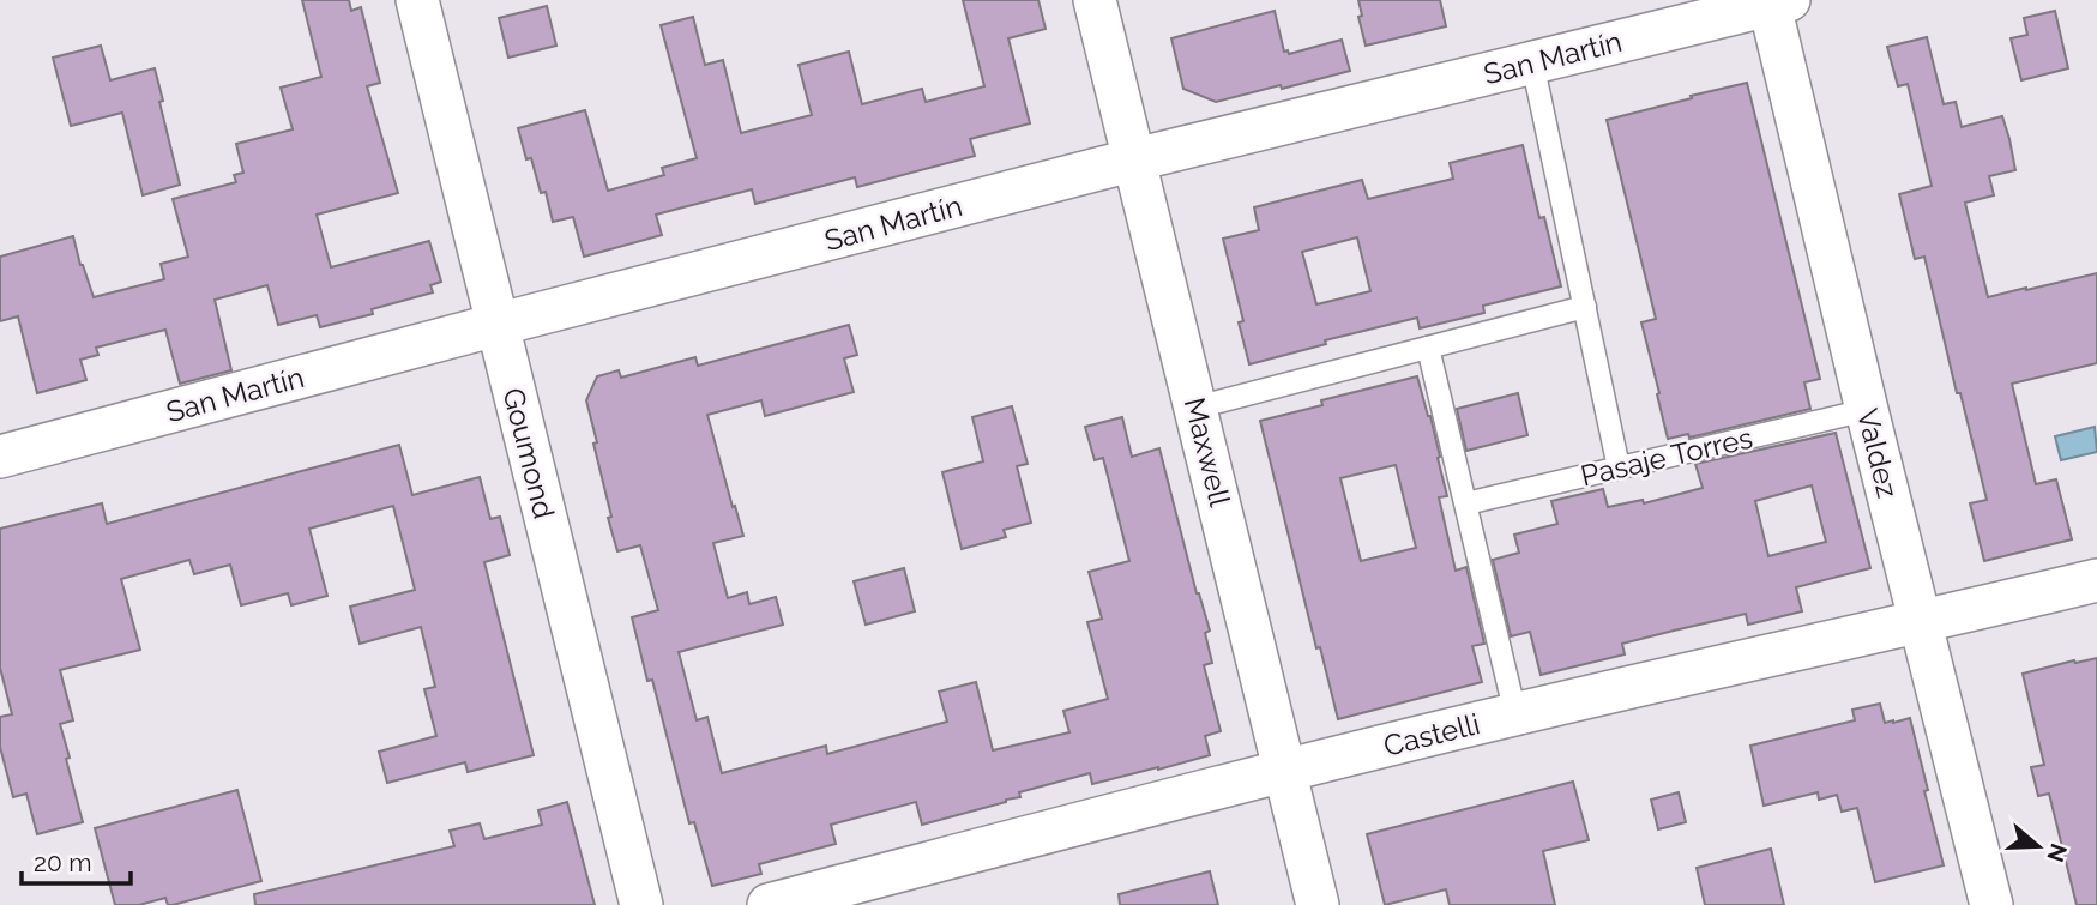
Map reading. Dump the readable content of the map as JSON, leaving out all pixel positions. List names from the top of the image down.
{
  "streets": {
    "street": [
      "San Martín",
      "Maxwell",
      "Goumond",
      "Valdez",
      "Castelli"
    ],
    "lane": ["Pasaje Torres"]
  },
  "crossings": [
    ["San Martín", "Maxwell"],
    ["San Martín", "Goumond"],
    ["San Martín", "Valdez"],
    ["Maxwell", "Castelli"],
    ["Valdez", "Pasaje Torres"],
    ["Valdez", "Castelli"]
  ],
  "scale_bar": "20 m",
  "north": "right"
}
